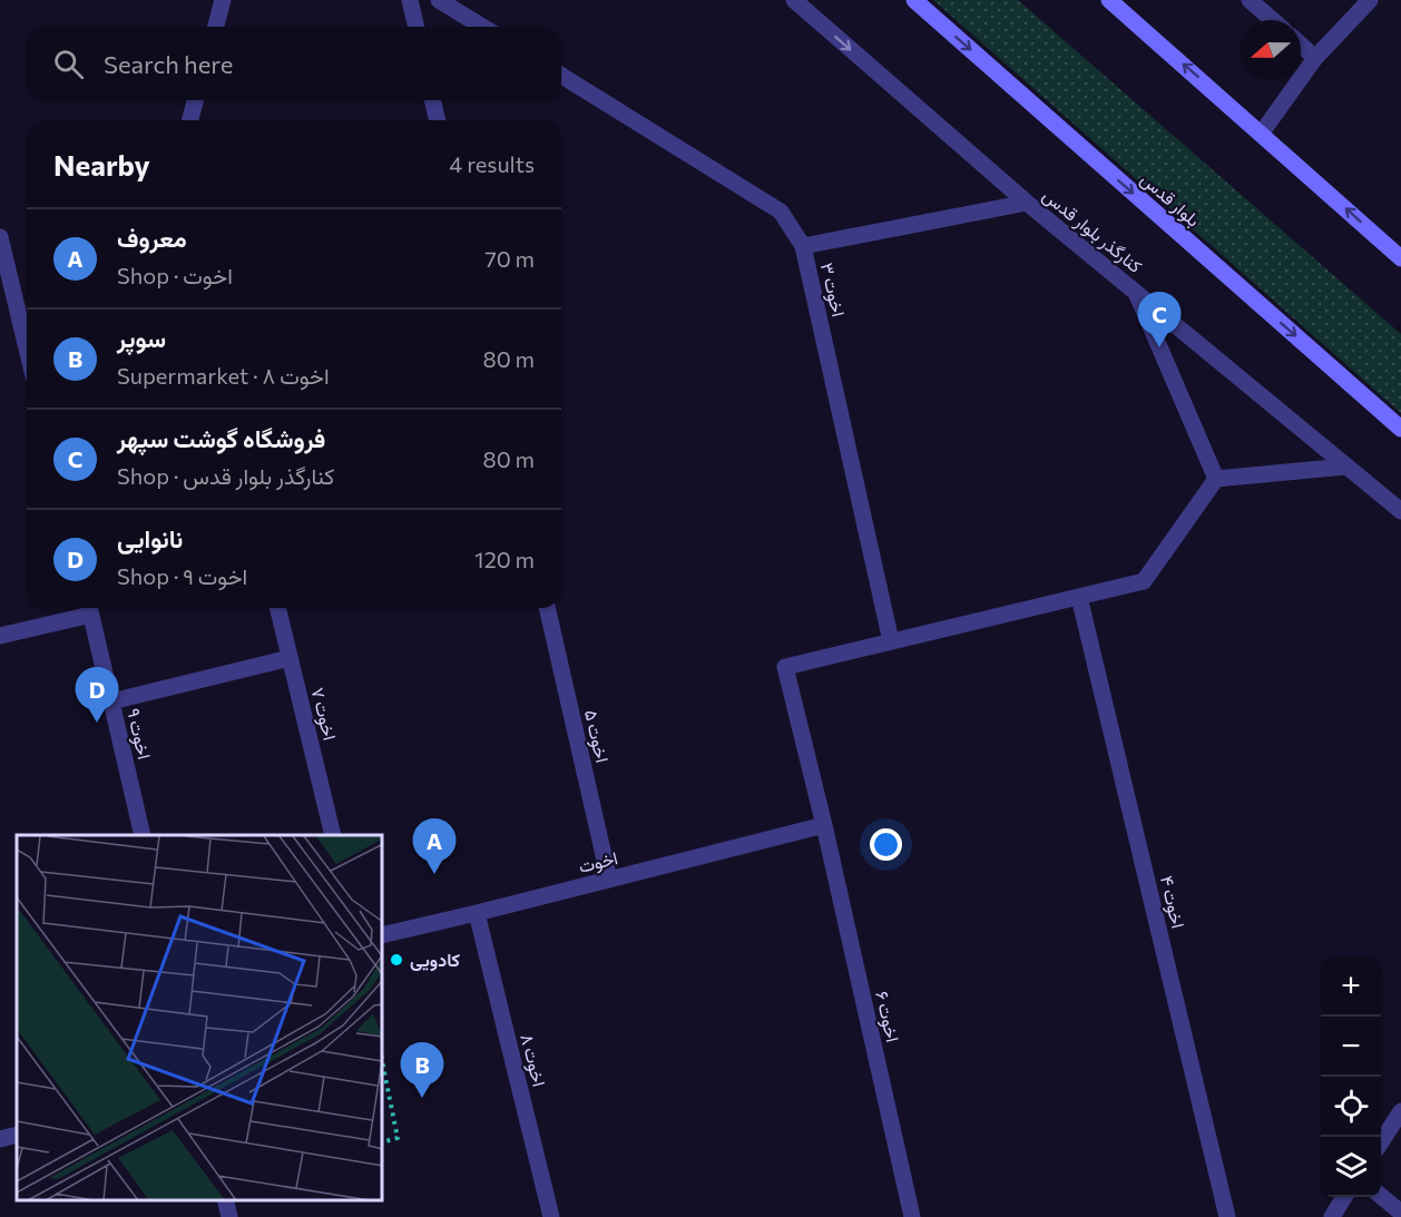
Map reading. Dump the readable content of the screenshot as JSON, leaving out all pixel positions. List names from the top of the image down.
{
  "streets": {
    "main road": ["بلوار قدس"],
    "street": [
      "کنارگذر بلوار قدس",
      "اخوت ۳",
      "اخوت ۷",
      "اخوت ۹",
      "اخوت ۵",
      "اخوت",
      "اخوت ۴",
      "اخوت ۶",
      "اخوت ۸"
    ]
  },
  "crossings": [
    ["اخوت ۳", "اخوت ۶"],
    ["اخوت ۵", "اخوت"],
    ["اخوت", "اخوت ۶"],
    ["اخوت", "اخوت ۸"]
  ],
  "one_way": ["کنارگذر بلوار قدس"],
  "places": ["کادویی"],
  "north": "left",
  "page": {
    "search": "Search here",
    "heading": ["Nearby", "4 results"],
    "list": [
      {
        "mark": "A",
        "name": "معروف",
        "note": "Shop · اخوت",
        "value": "70 m"
      },
      {
        "mark": "B",
        "name": "سوپر",
        "note": "Supermarket · اخوت ۸",
        "value": "80 m"
      },
      {
        "mark": "C",
        "name": "فروشگاه گوشت سپهر",
        "note": "Shop · کنارگذر بلوار قدس",
        "value": "80 m"
      },
      {
        "mark": "D",
        "name": "نانوایی",
        "note": "Shop · اخوت ۹",
        "value": "120 m"
      }
    ],
    "pins": [
      "C",
      "D",
      "A",
      "B"
    ],
    "map_buttons": ["+", "−"]
  }
}
